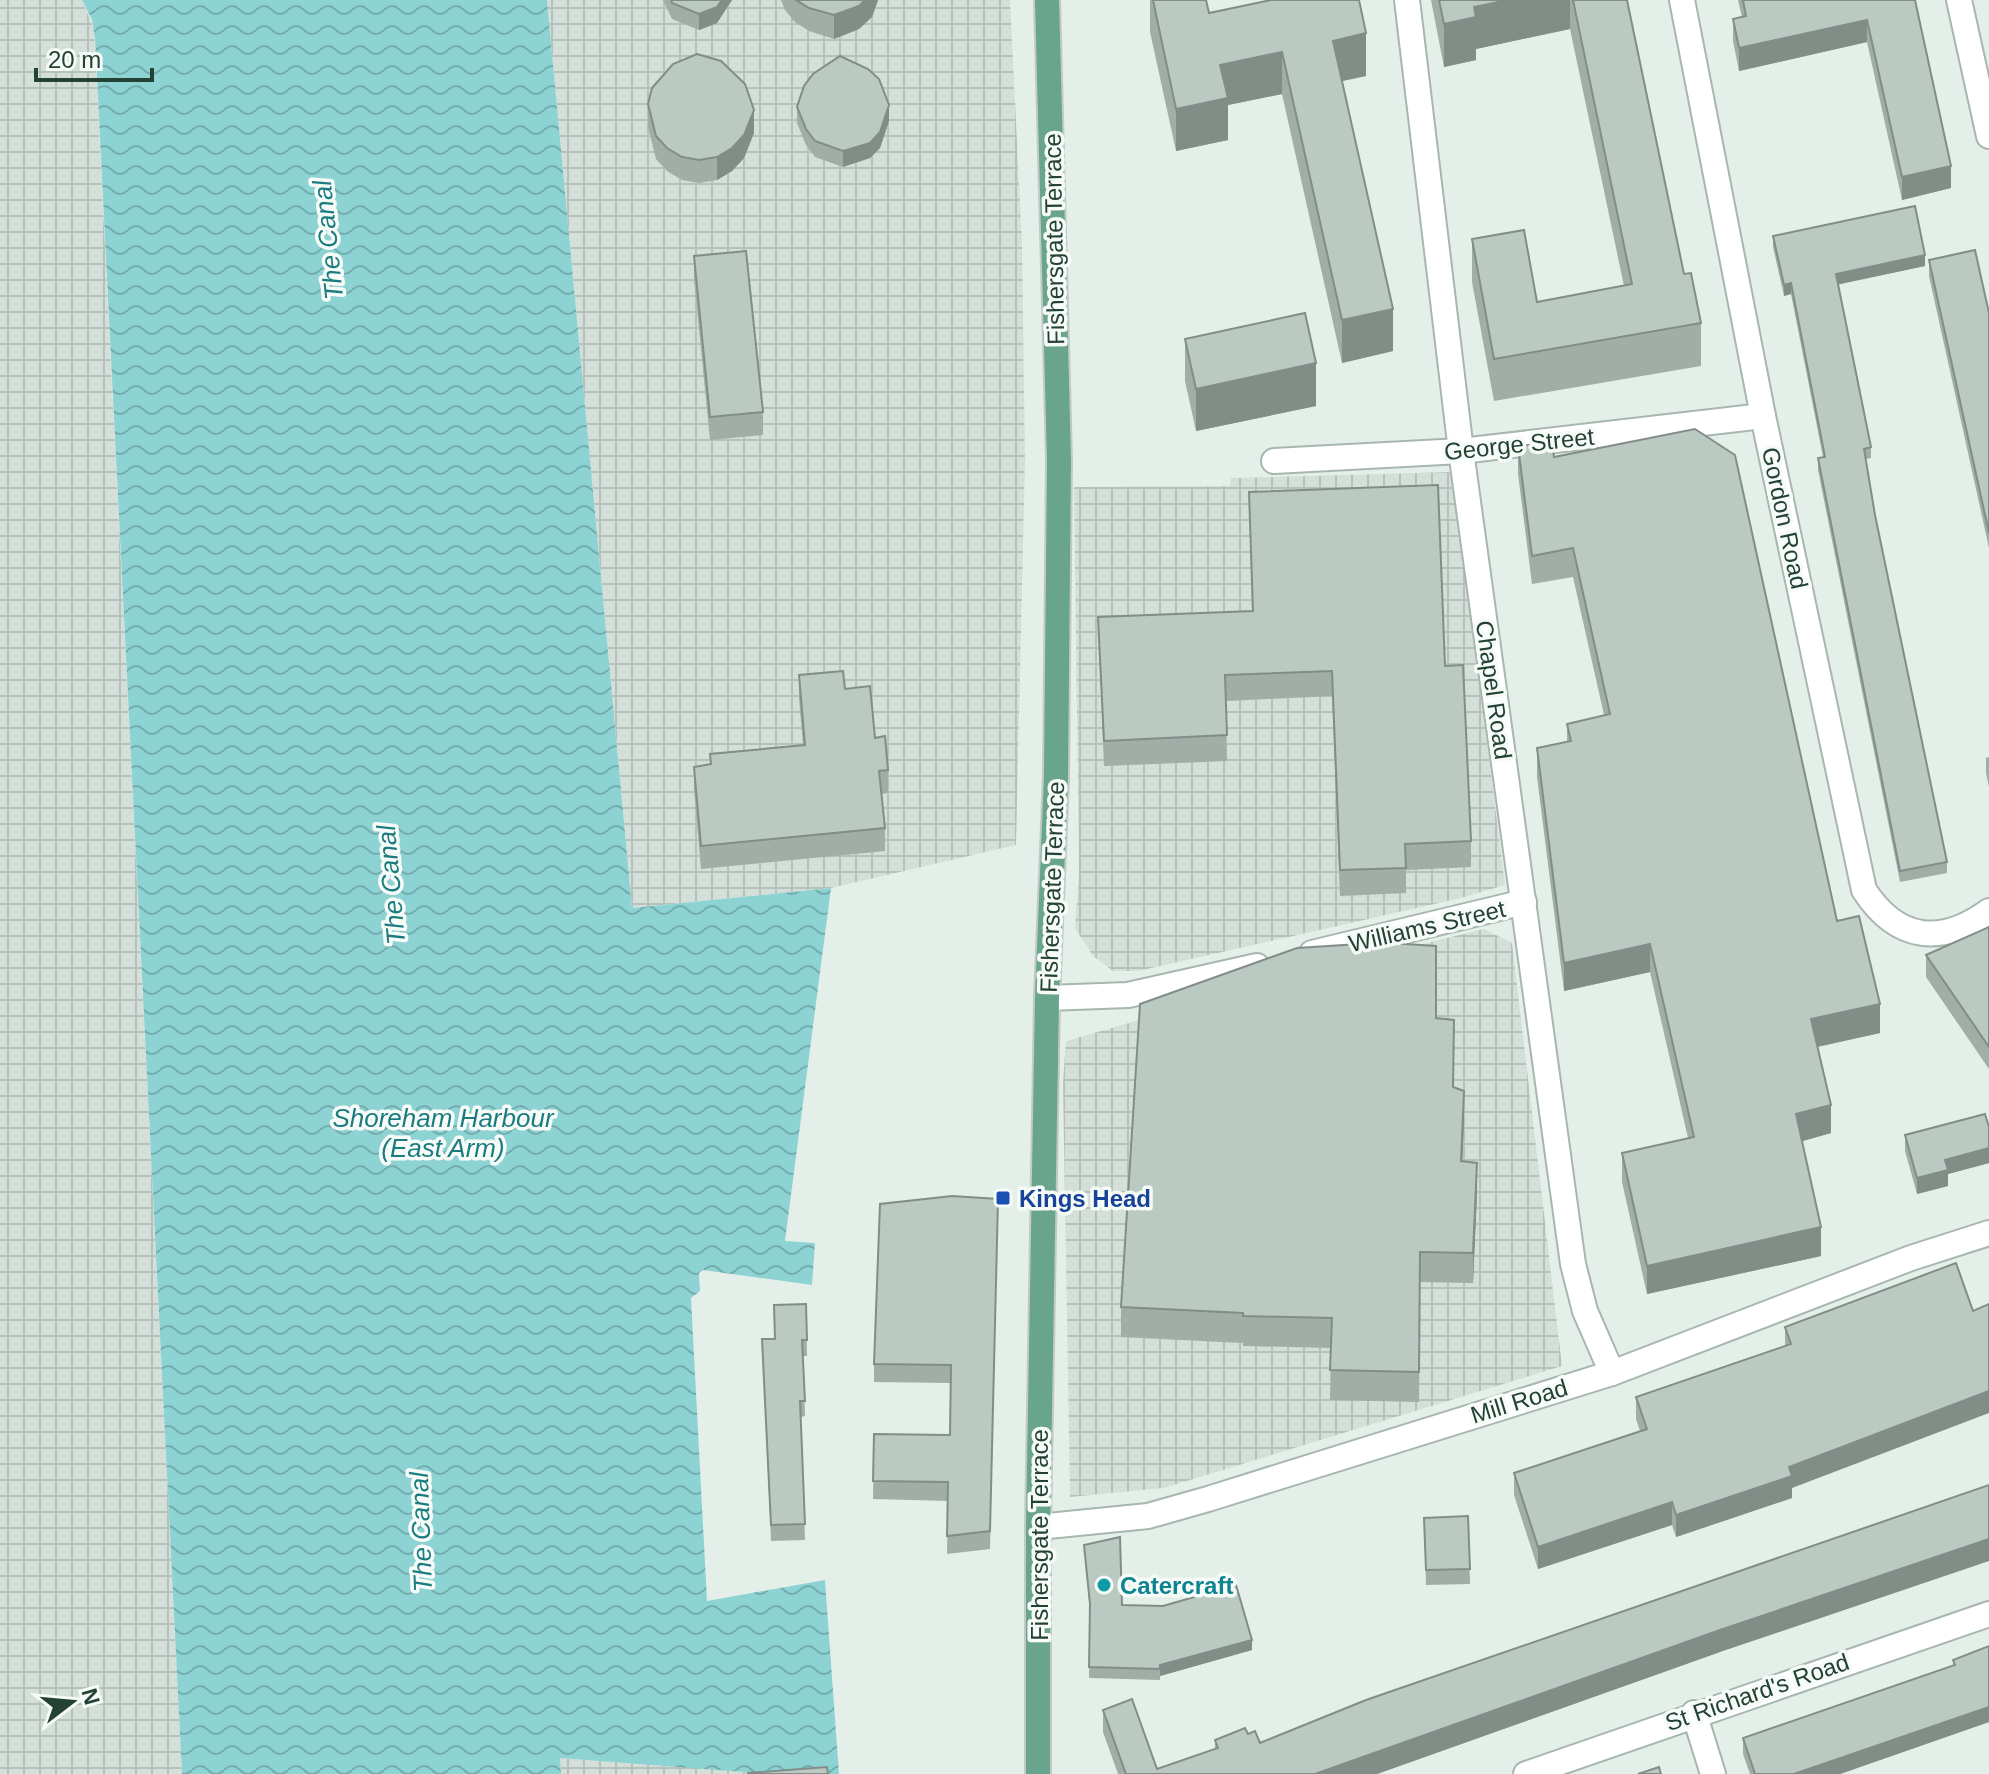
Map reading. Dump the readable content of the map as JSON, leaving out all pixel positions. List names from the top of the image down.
{
  "streets": {
    "main road": ["Fishersgate Terrace"],
    "street": [
      "George Street",
      "Gordon Road",
      "Chapel Road",
      "Williams Street",
      "Mill Road",
      "St Richard's Road"
    ]
  },
  "crossings": [
    ["Fishersgate Terrace", "Williams Street"],
    ["Fishersgate Terrace", "Mill Road"],
    ["George Street", "Gordon Road"],
    ["George Street", "Chapel Road"],
    ["Chapel Road", "Williams Street"],
    ["Chapel Road", "Mill Road"]
  ],
  "water": ["The Canal", "Shoreham Harbour (East Arm)"],
  "places": {
    "transit": ["Kings Head"],
    "other": ["Catercraft"]
  },
  "scale_bar": "20 m",
  "north": "right"
}
